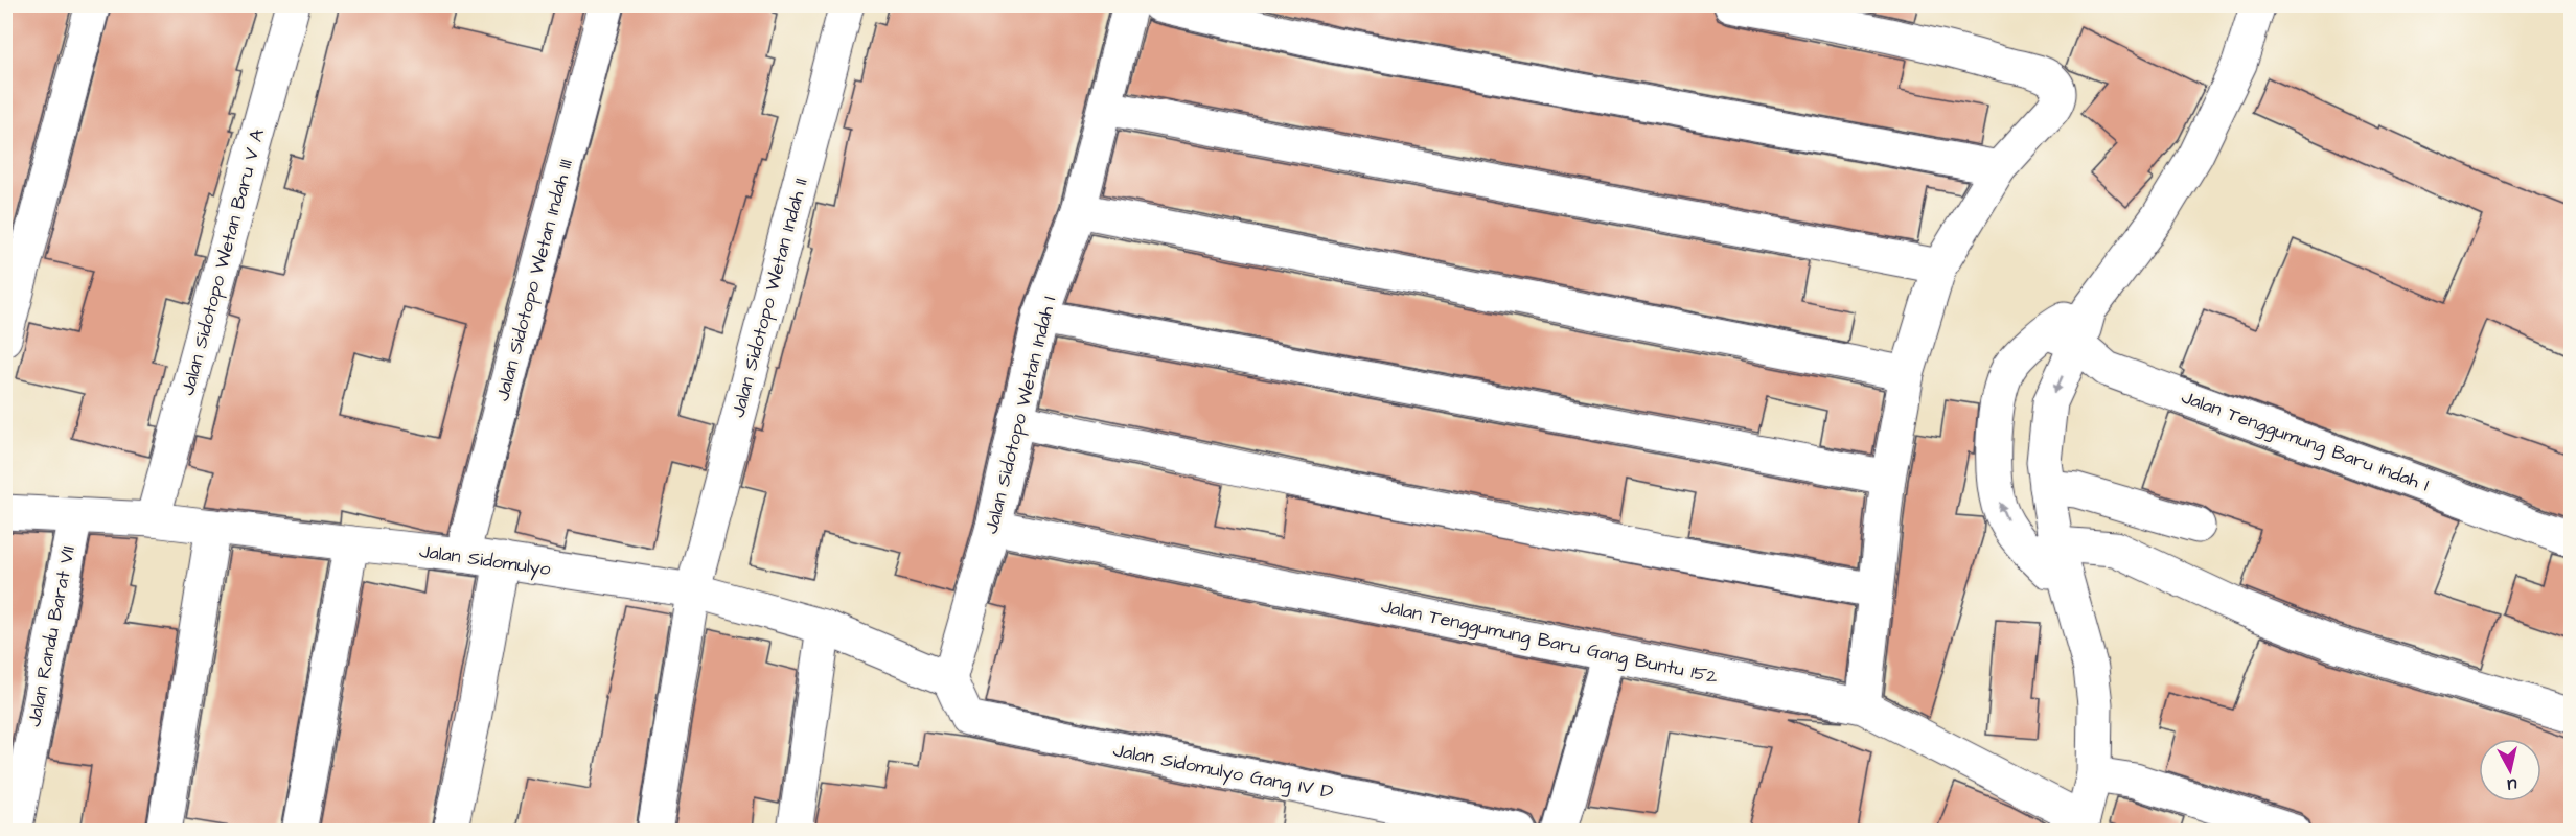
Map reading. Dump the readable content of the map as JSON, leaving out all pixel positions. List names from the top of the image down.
{
  "streets": {
    "street": [
      "Jalan Sidotopo Wetan Baru V A",
      "Jalan Sidotopo Wetan Indah III",
      "Jalan Sidotopo Wetan Indah II",
      "Jalan Sidotopo Wetan Indah I",
      "Jalan Tenggumung Baru Indah I",
      "Jalan Sidomulyo",
      "Jalan Randu Barat VII",
      "Jalan Tenggumung Baru Gang Buntu 152",
      "Jalan Sidomulyo Gang IV D"
    ]
  },
  "crossings": [
    ["Jalan Sidotopo Wetan Baru V A", "Jalan Sidomulyo"],
    ["Jalan Sidotopo Wetan Indah III", "Jalan Sidomulyo"],
    ["Jalan Sidotopo Wetan Indah II", "Jalan Sidomulyo"],
    ["Jalan Sidotopo Wetan Indah I", "Jalan Sidomulyo"],
    ["Jalan Sidotopo Wetan Indah I", "Jalan Tenggumung Baru Gang Buntu 152"],
    ["Jalan Sidotopo Wetan Indah I", "Jalan Sidomulyo Gang IV D"],
    ["Jalan Sidomulyo", "Jalan Randu Barat VII"],
    ["Jalan Sidomulyo", "Jalan Sidomulyo Gang IV D"]
  ],
  "north": "bottom"
}
